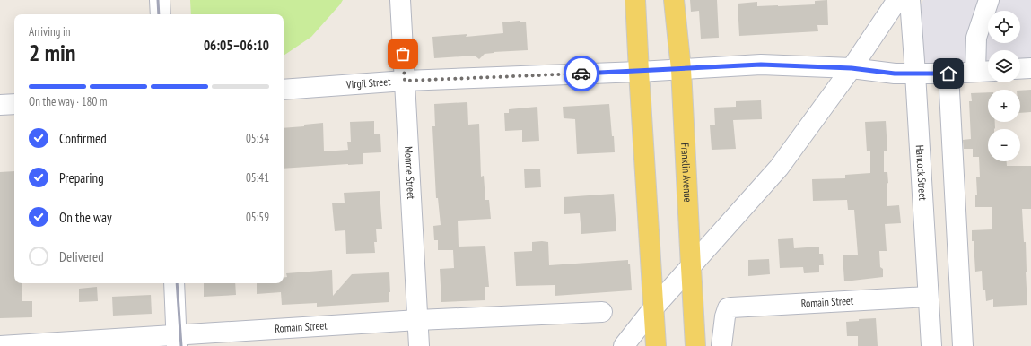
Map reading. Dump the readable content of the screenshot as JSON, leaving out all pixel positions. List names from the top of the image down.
{
  "streets": {
    "main road": ["Franklin Avenue"],
    "street": [
      "Virgil Street",
      "Monroe Street",
      "Hancock Street",
      "Romain Street"
    ]
  },
  "crossings": [
    ["Virgil Street", "Monroe Street"],
    ["Virgil Street", "Franklin Avenue"],
    ["Virgil Street", "Hancock Street"],
    ["Monroe Street", "Romain Street"],
    ["Hancock Street", "Romain Street"]
  ],
  "page": {
    "map_buttons": ["+", "−"],
    "heading": ["2 min", "Arriving in", "06:05–06:10"],
    "bar": "On the way · 180 m",
    "list": [
      ["Confirmed", "05:34"],
      ["Preparing", "05:41"],
      ["On the way", "05:59"],
      "Delivered"
    ]
  }
}
